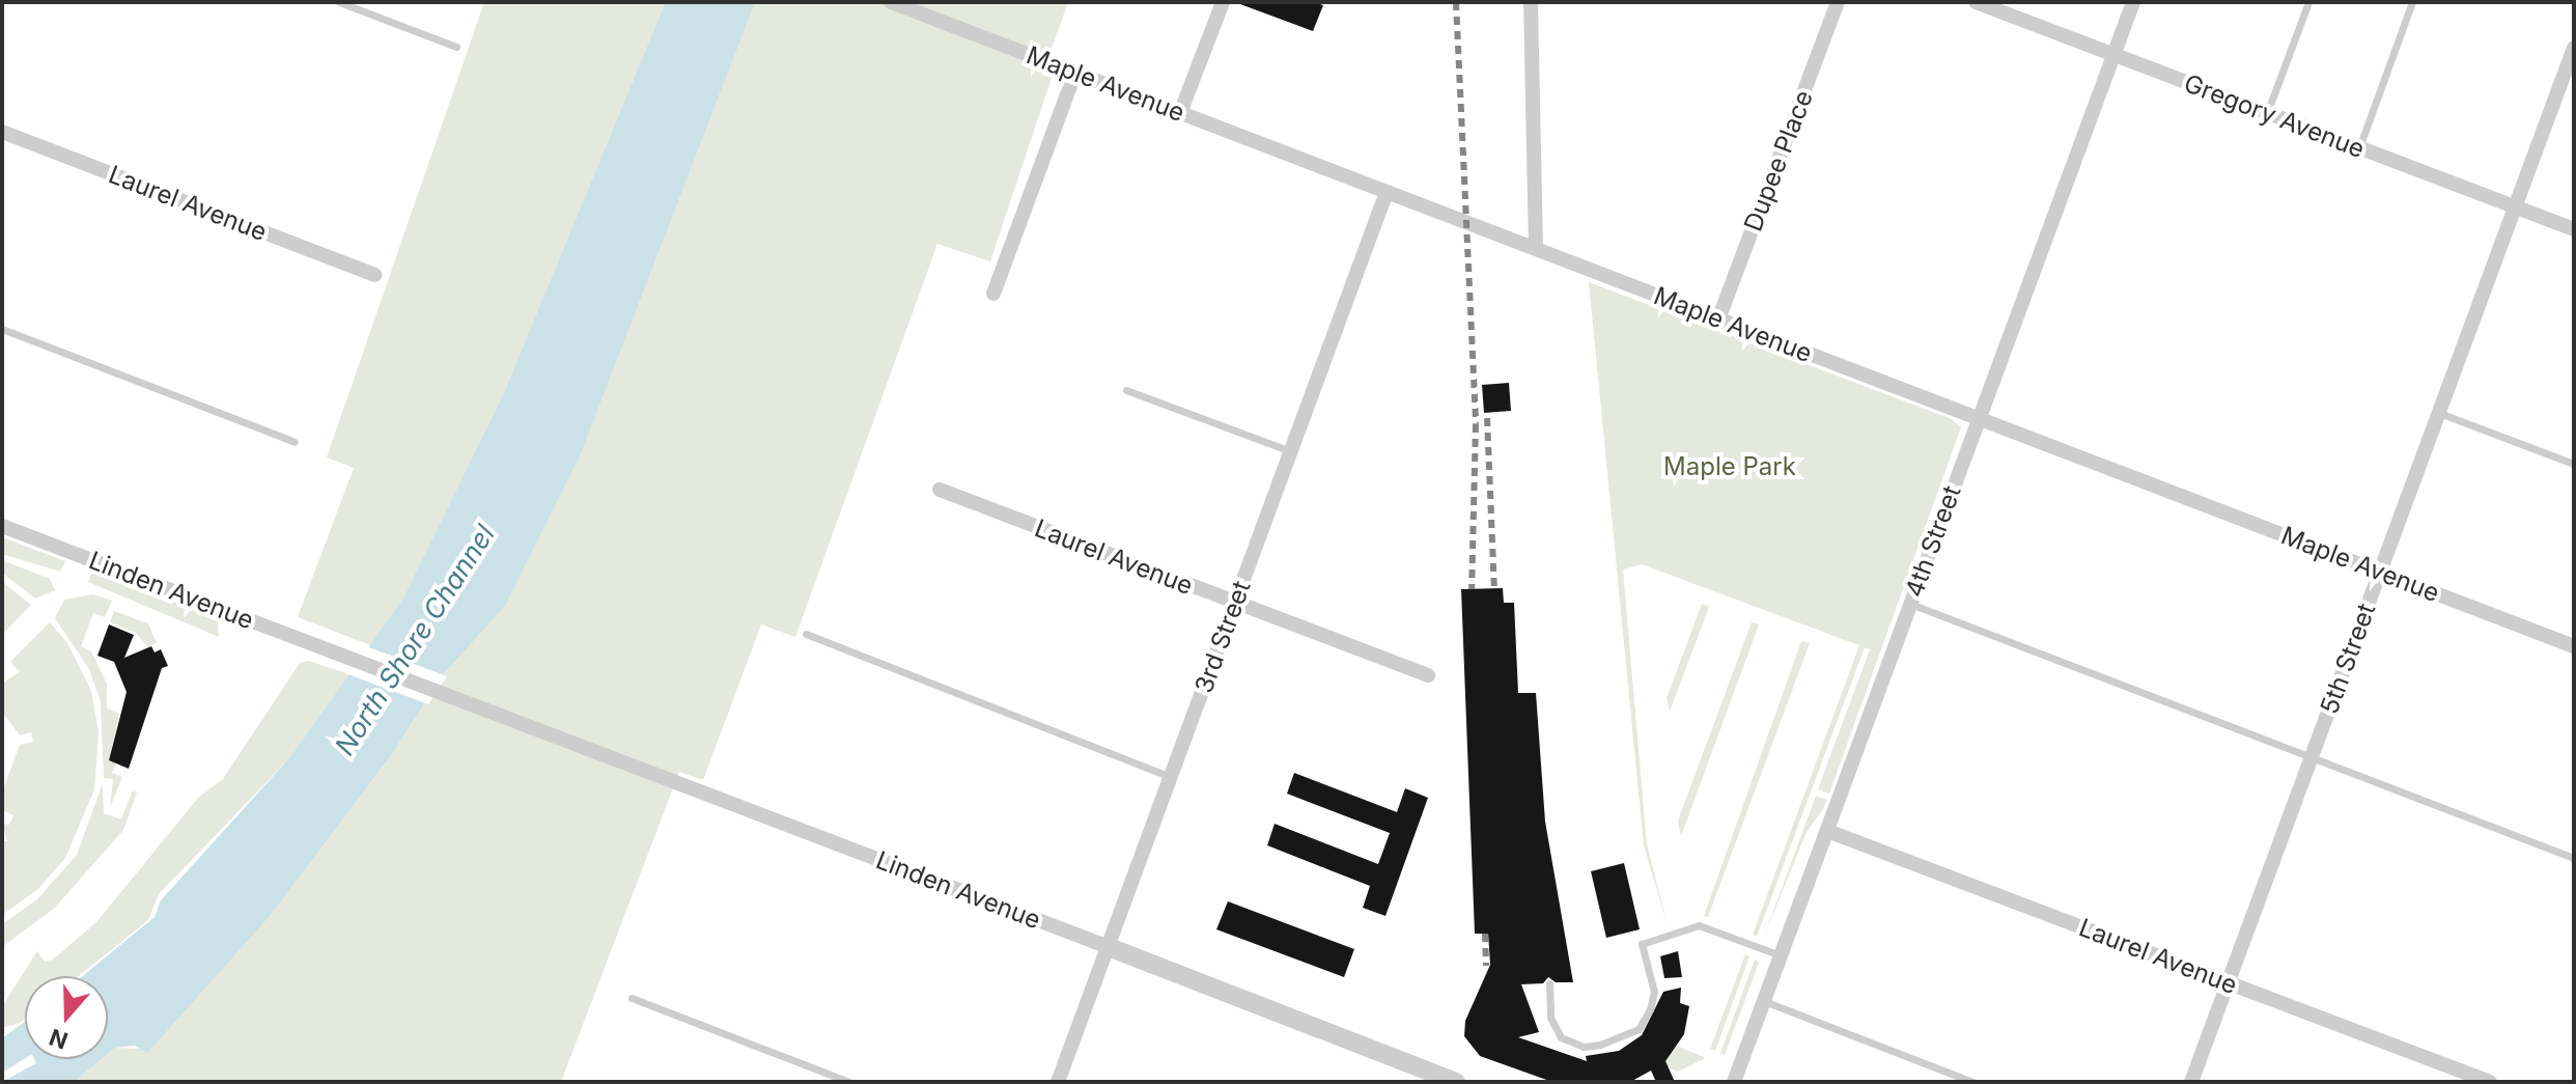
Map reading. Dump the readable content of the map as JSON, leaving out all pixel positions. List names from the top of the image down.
{
  "streets": {
    "street": [
      "Maple Avenue",
      "Gregory Avenue",
      "Dupee Place",
      "Laurel Avenue",
      "4th Street",
      "Linden Avenue",
      "3rd Street",
      "5th Street"
    ]
  },
  "crossings": [
    ["Maple Avenue", "Dupee Place"],
    ["Maple Avenue", "4th Street"],
    ["Maple Avenue", "3rd Street"],
    ["Maple Avenue", "5th Street"],
    ["Gregory Avenue", "4th Street"],
    ["Gregory Avenue", "5th Street"],
    ["Laurel Avenue", "4th Street"],
    ["Laurel Avenue", "3rd Street"],
    ["Laurel Avenue", "5th Street"],
    ["Linden Avenue", "3rd Street"]
  ],
  "water": ["North Shore Channel"],
  "parks": ["Maple Park"],
  "north": "bottom"
}
